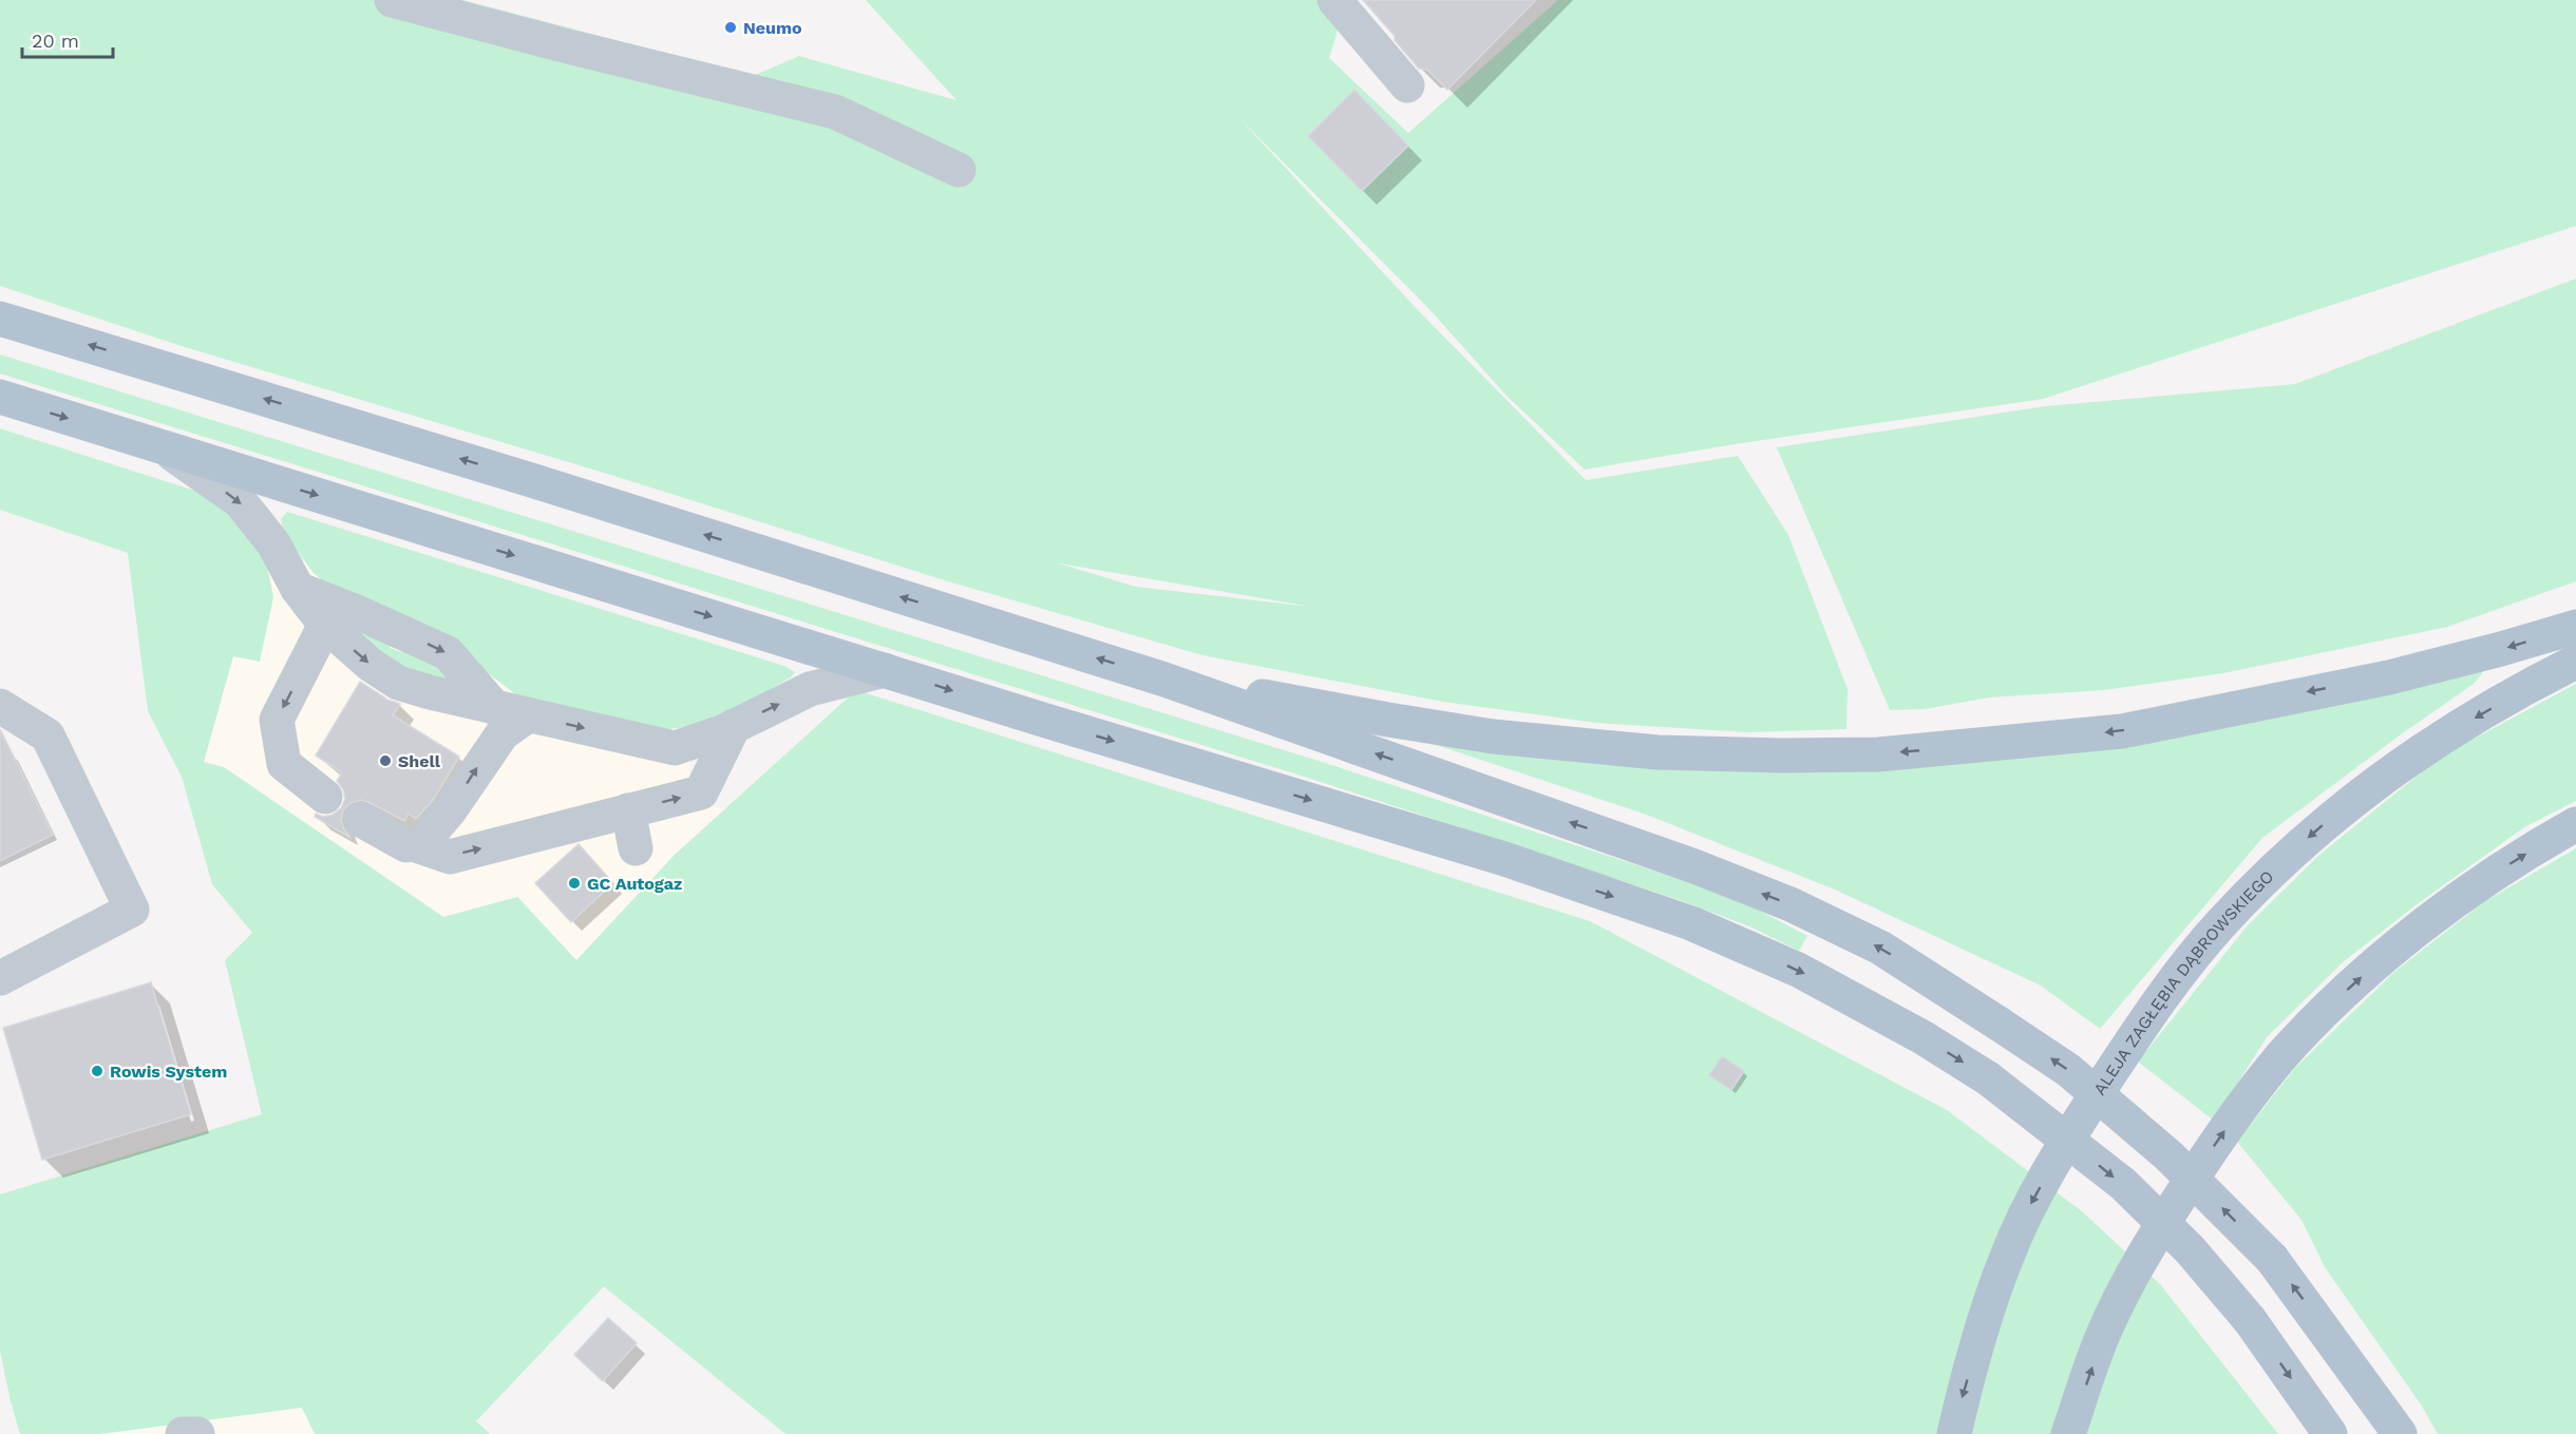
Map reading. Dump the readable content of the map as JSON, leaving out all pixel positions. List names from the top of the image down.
{
  "streets": {
    "main road": ["ALEJA ZAGŁĘBIA DĄBROWSKIEGO"]
  },
  "places": [
    "Neumo",
    "Shell",
    "GC Autogaz",
    "Rowis System"
  ],
  "scale_bar": "20 m"
}
